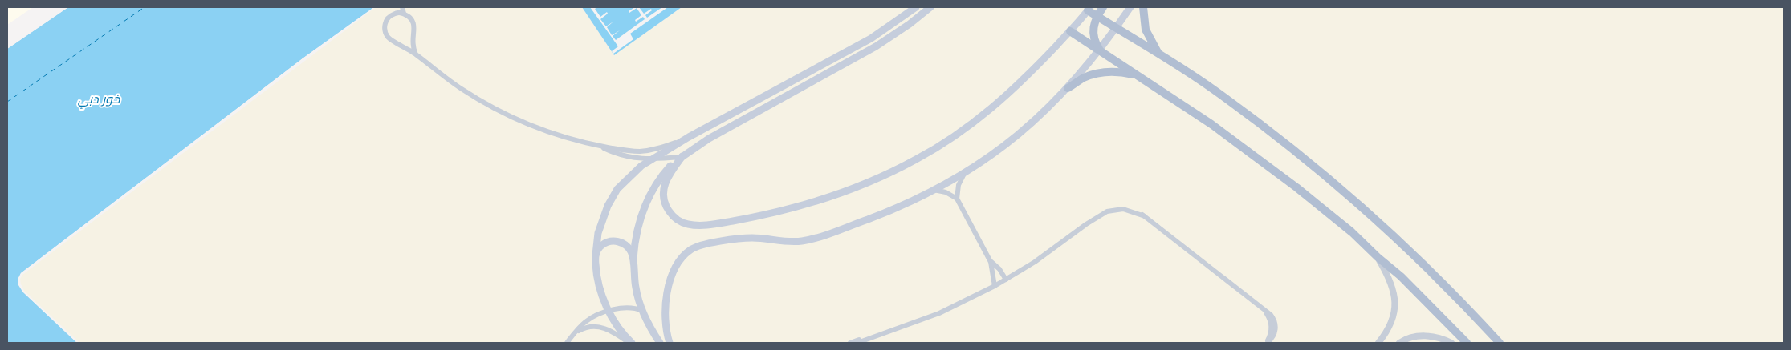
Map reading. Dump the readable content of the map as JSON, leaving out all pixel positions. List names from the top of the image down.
{
  "water": ["خور دبي"]
}
